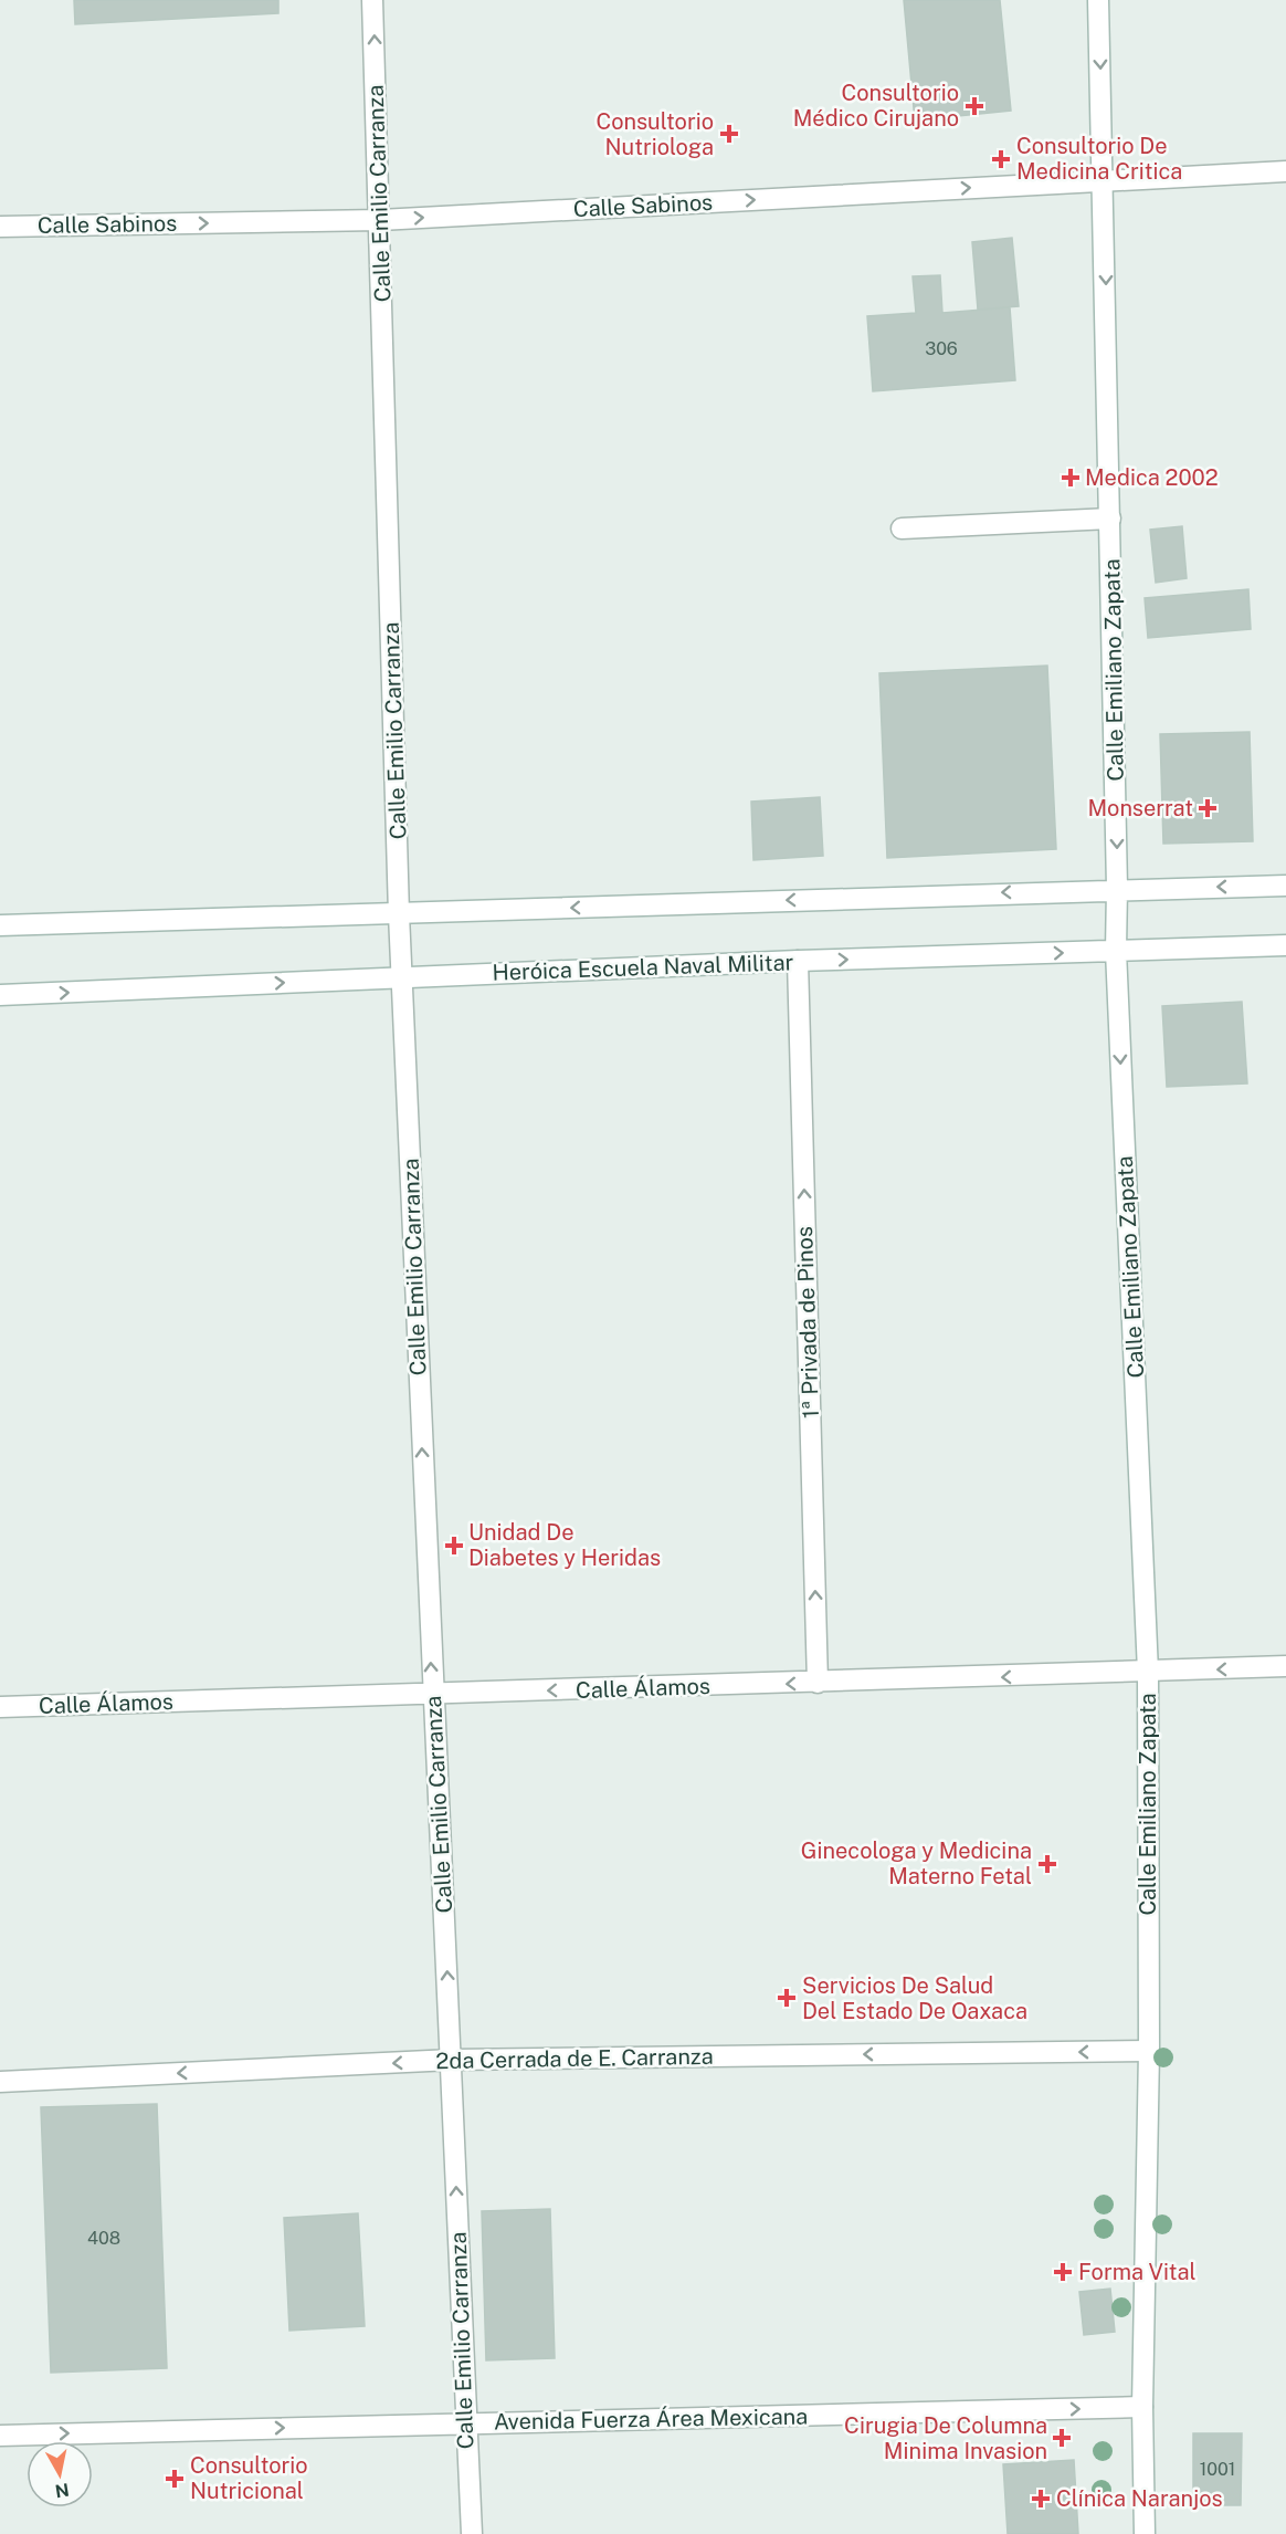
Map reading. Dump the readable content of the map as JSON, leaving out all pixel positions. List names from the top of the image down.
{
  "streets": {
    "street": [
      "Calle Emilio Carranza",
      "Calle Sabinos",
      "Calle Emiliano Zapata",
      "Heróica Escuela Naval Militar",
      "1ª Privada de Pinos",
      "Calle Álamos",
      "2da Cerrada de E. Carranza",
      "Avenida Fuerza Área Mexicana"
    ]
  },
  "crossings": [
    ["Calle Emilio Carranza", "Calle Sabinos"],
    ["Calle Emilio Carranza", "Heróica Escuela Naval Militar"],
    ["Calle Emilio Carranza", "Calle Álamos"],
    ["Calle Emilio Carranza", "2da Cerrada de E. Carranza"],
    ["Calle Emilio Carranza", "Avenida Fuerza Área Mexicana"],
    ["Calle Sabinos", "Calle Emiliano Zapata"],
    ["Calle Emiliano Zapata", "Heróica Escuela Naval Militar"],
    ["Calle Emiliano Zapata", "Calle Álamos"],
    ["Calle Emiliano Zapata", "2da Cerrada de E. Carranza"],
    ["Calle Emiliano Zapata", "Avenida Fuerza Área Mexicana"],
    ["Heróica Escuela Naval Militar", "1ª Privada de Pinos"],
    ["1ª Privada de Pinos", "Calle Álamos"]
  ],
  "one_way": [
    "Calle Emilio Carranza",
    "Calle Sabinos",
    "Calle Emiliano Zapata",
    "1ª Privada de Pinos",
    "Calle Álamos",
    "2da Cerrada de E. Carranza",
    "Avenida Fuerza Área Mexicana"
  ],
  "places": {
    "health": [
      "Consultorio Médico Cirujano",
      "Consultorio Nutriologa",
      "Consultorio De Medicina Critica",
      "Medica 2002",
      "Monserrat",
      "Unidad De Diabetes y Heridas",
      "Ginecologa y Medicina Materno Fetal",
      "Servicios De Salud Del Estado De Oaxaca",
      "Forma Vital",
      "Cirugia De Columna Minima Invasion",
      "Consultorio Nutricional",
      "Clínica Naranjos"
    ]
  },
  "house_numbers": ["306", "408", "1001"],
  "north": "bottom"
}
